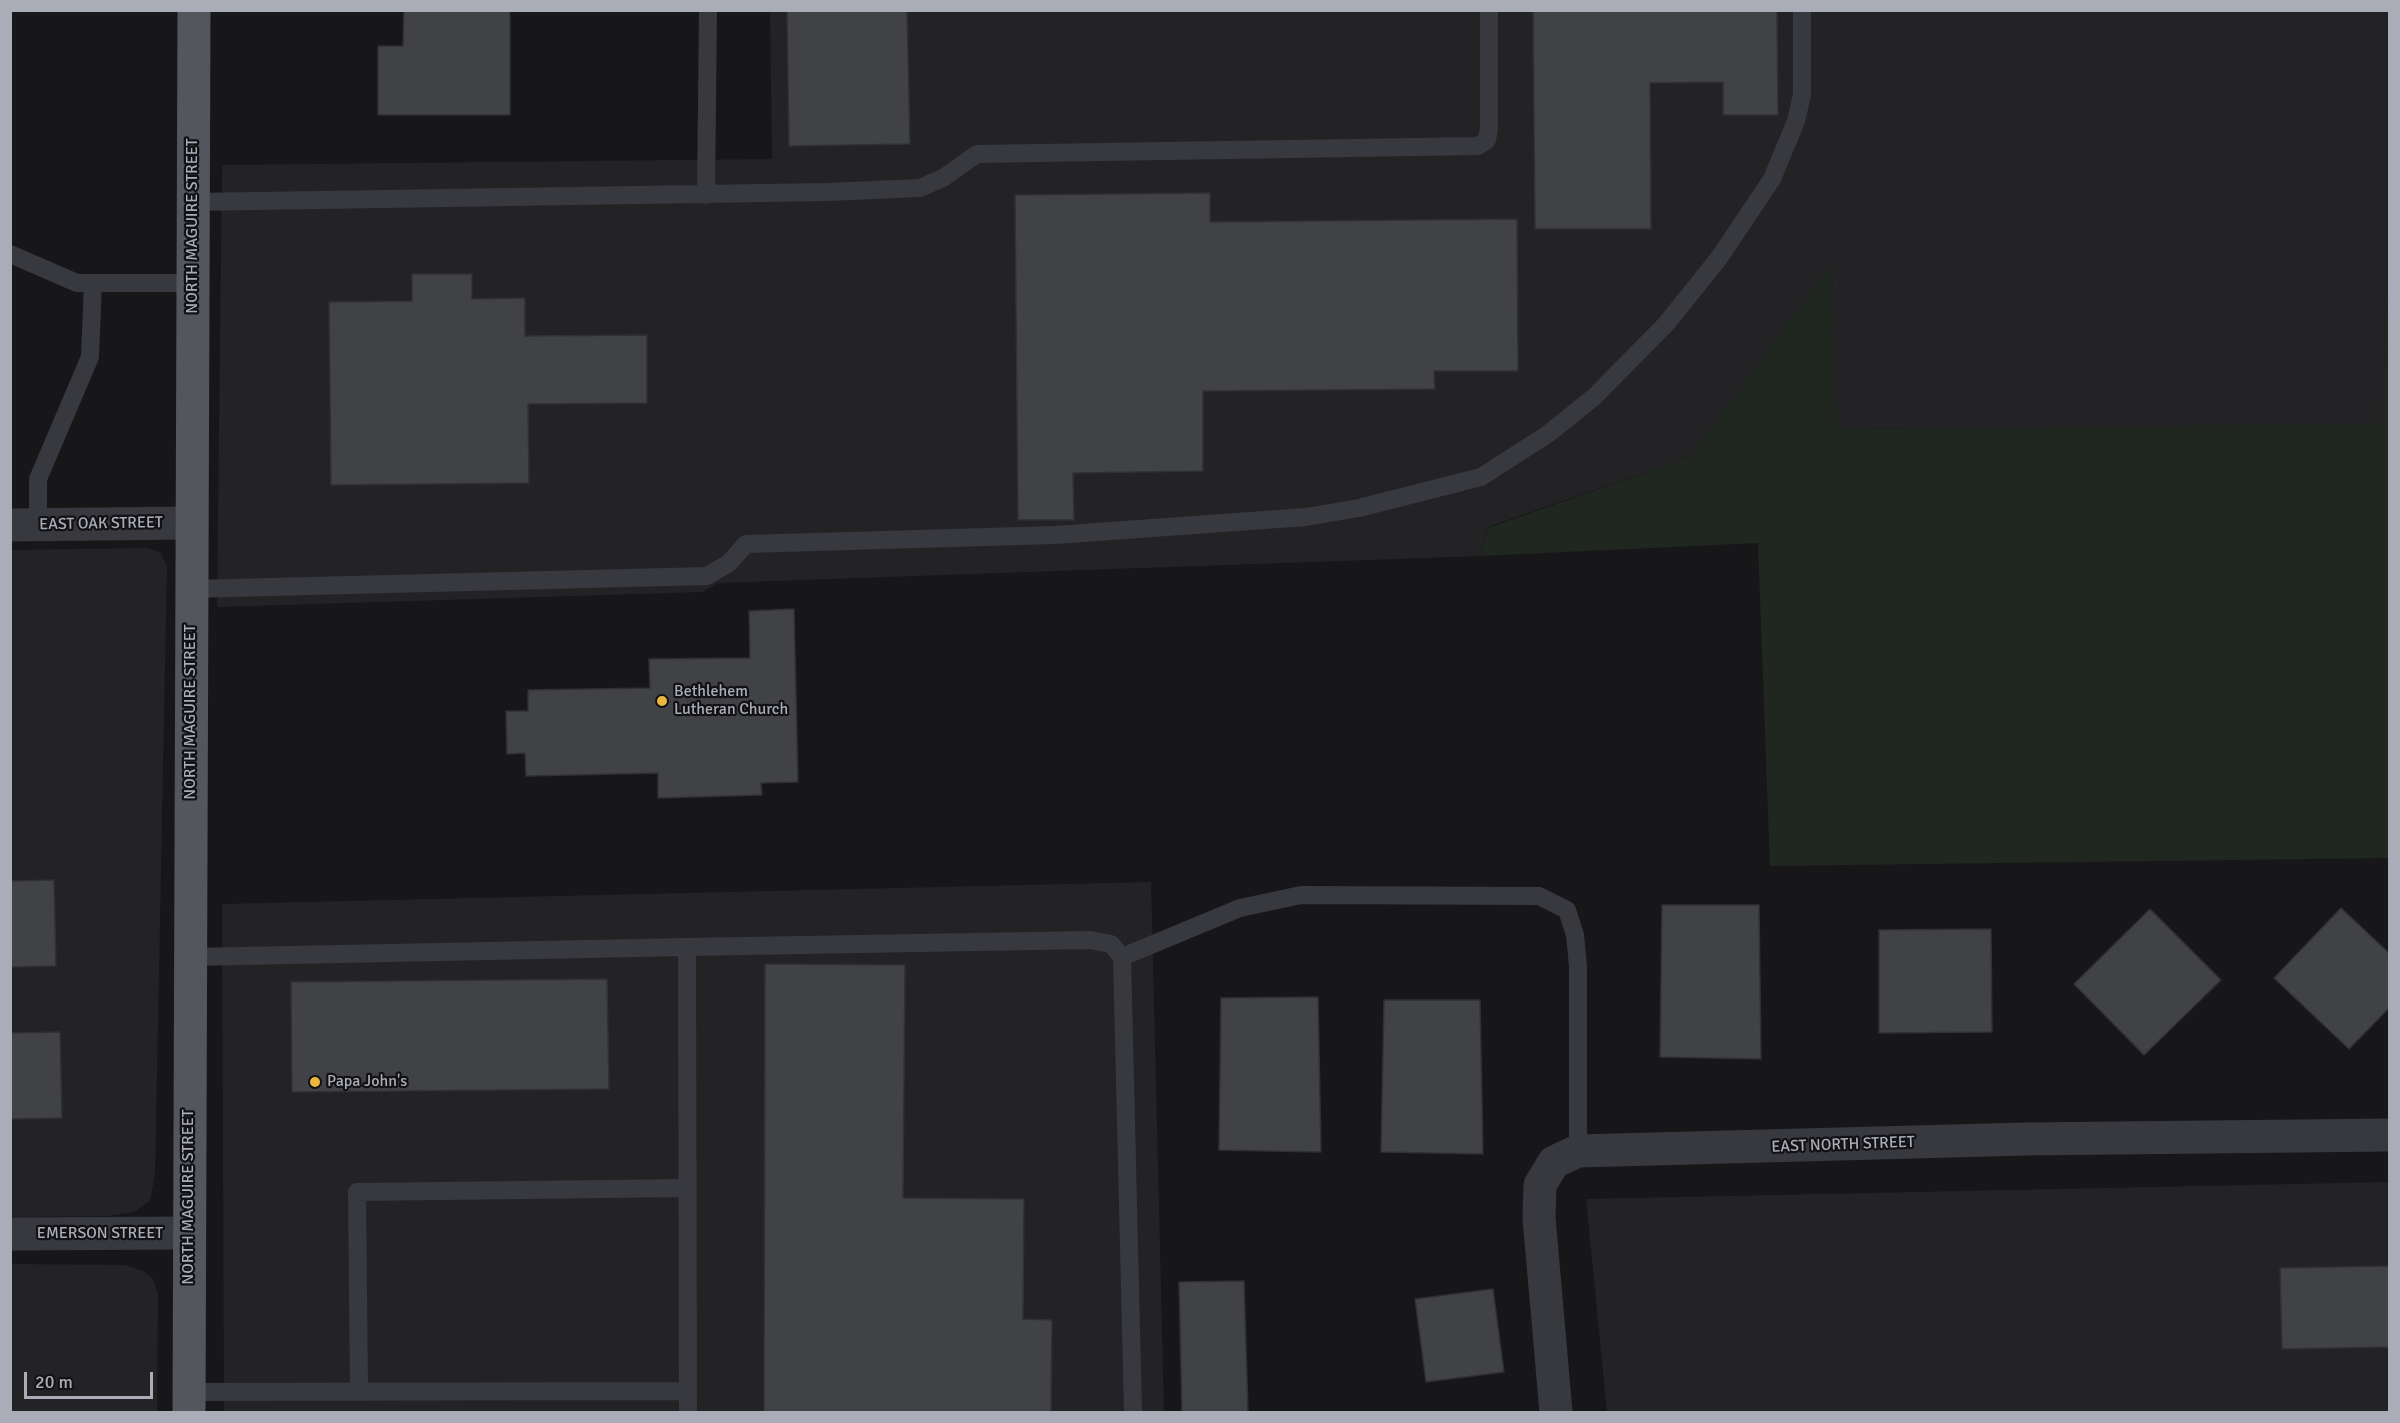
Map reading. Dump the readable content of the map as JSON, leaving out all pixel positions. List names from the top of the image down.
{
  "streets": {
    "main road": ["NORTH MAGUIRE STREET"],
    "street": ["EAST OAK STREET", "EAST NORTH STREET", "EMERSON STREET"]
  },
  "crossings": [
    ["NORTH MAGUIRE STREET", "EAST OAK STREET"],
    ["NORTH MAGUIRE STREET", "EMERSON STREET"]
  ],
  "places": ["Bethlehem Lutheran Church", "Papa John's"],
  "scale_bar": "20 m"
}
